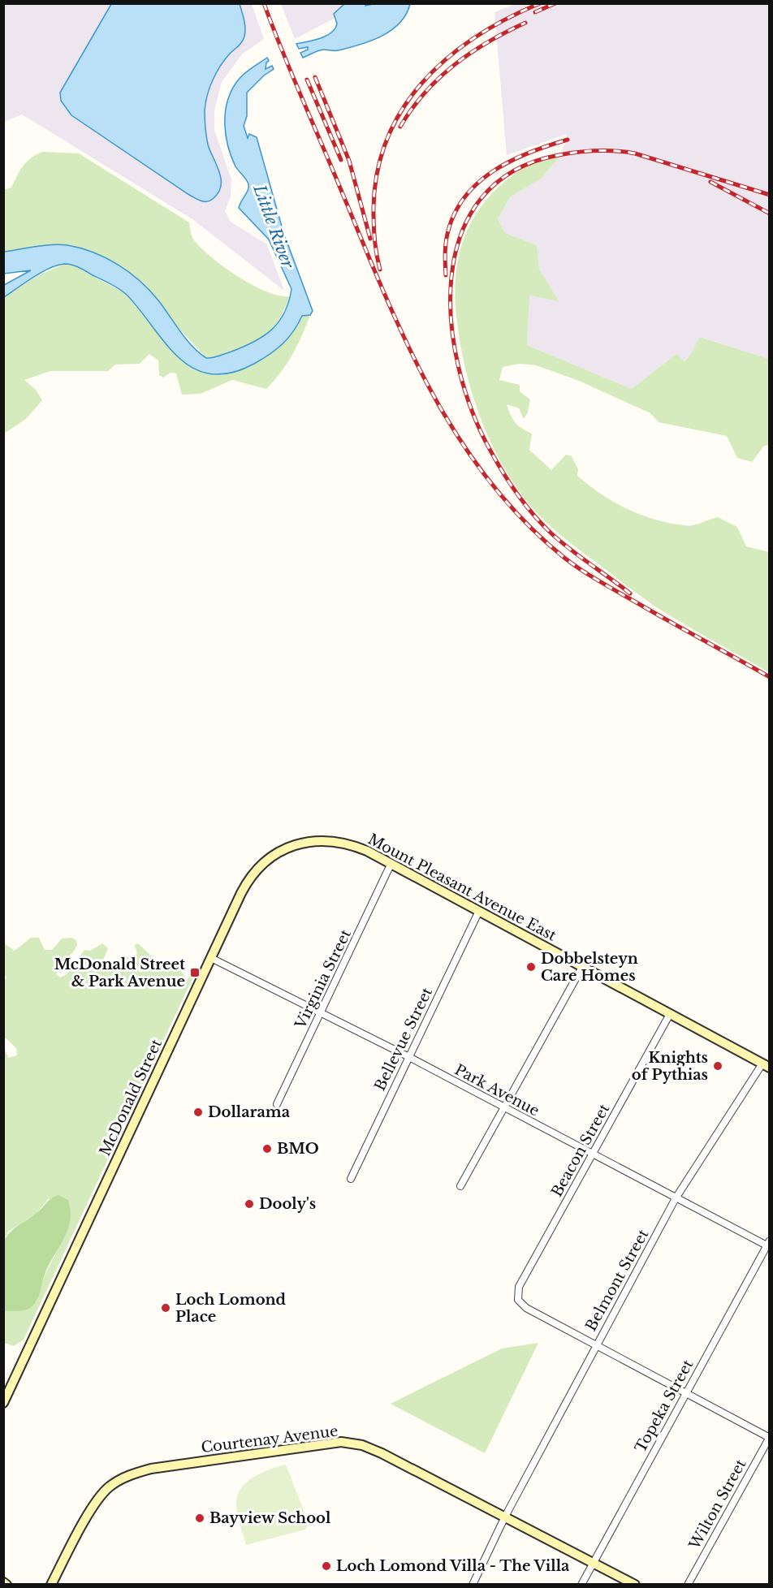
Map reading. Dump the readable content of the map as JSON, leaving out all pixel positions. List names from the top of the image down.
{
  "streets": {
    "street": [
      "Mount Pleasant Avenue East",
      "Virginia Street",
      "Bellevue Street",
      "Park Avenue",
      "McDonald Street",
      "Beacon Street",
      "Belmont Street",
      "Topeka Street",
      "Courtenay Avenue",
      "Wilton Street"
    ]
  },
  "crossings": [
    ["Mount Pleasant Avenue East", "Virginia Street"],
    ["Mount Pleasant Avenue East", "Bellevue Street"],
    ["Mount Pleasant Avenue East", "McDonald Street"],
    ["Mount Pleasant Avenue East", "Beacon Street"],
    ["Mount Pleasant Avenue East", "Belmont Street"],
    ["Virginia Street", "Park Avenue"],
    ["Bellevue Street", "Park Avenue"],
    ["Park Avenue", "McDonald Street"],
    ["Park Avenue", "Beacon Street"],
    ["Park Avenue", "Belmont Street"],
    ["Park Avenue", "Topeka Street"],
    ["Beacon Street", "Belmont Street"],
    ["Belmont Street", "Courtenay Avenue"],
    ["Topeka Street", "Courtenay Avenue"]
  ],
  "water": ["Little River"],
  "places": {
    "other": [
      "Dobbelsteyn Care Homes",
      "Knights of Pythias",
      "Dollarama",
      "BMO",
      "Dooly's",
      "Loch Lomond Place",
      "Bayview School",
      "Loch Lomond Villa - The Villa"
    ],
    "transit": ["McDonald Street & Park Avenue"]
  }
}
